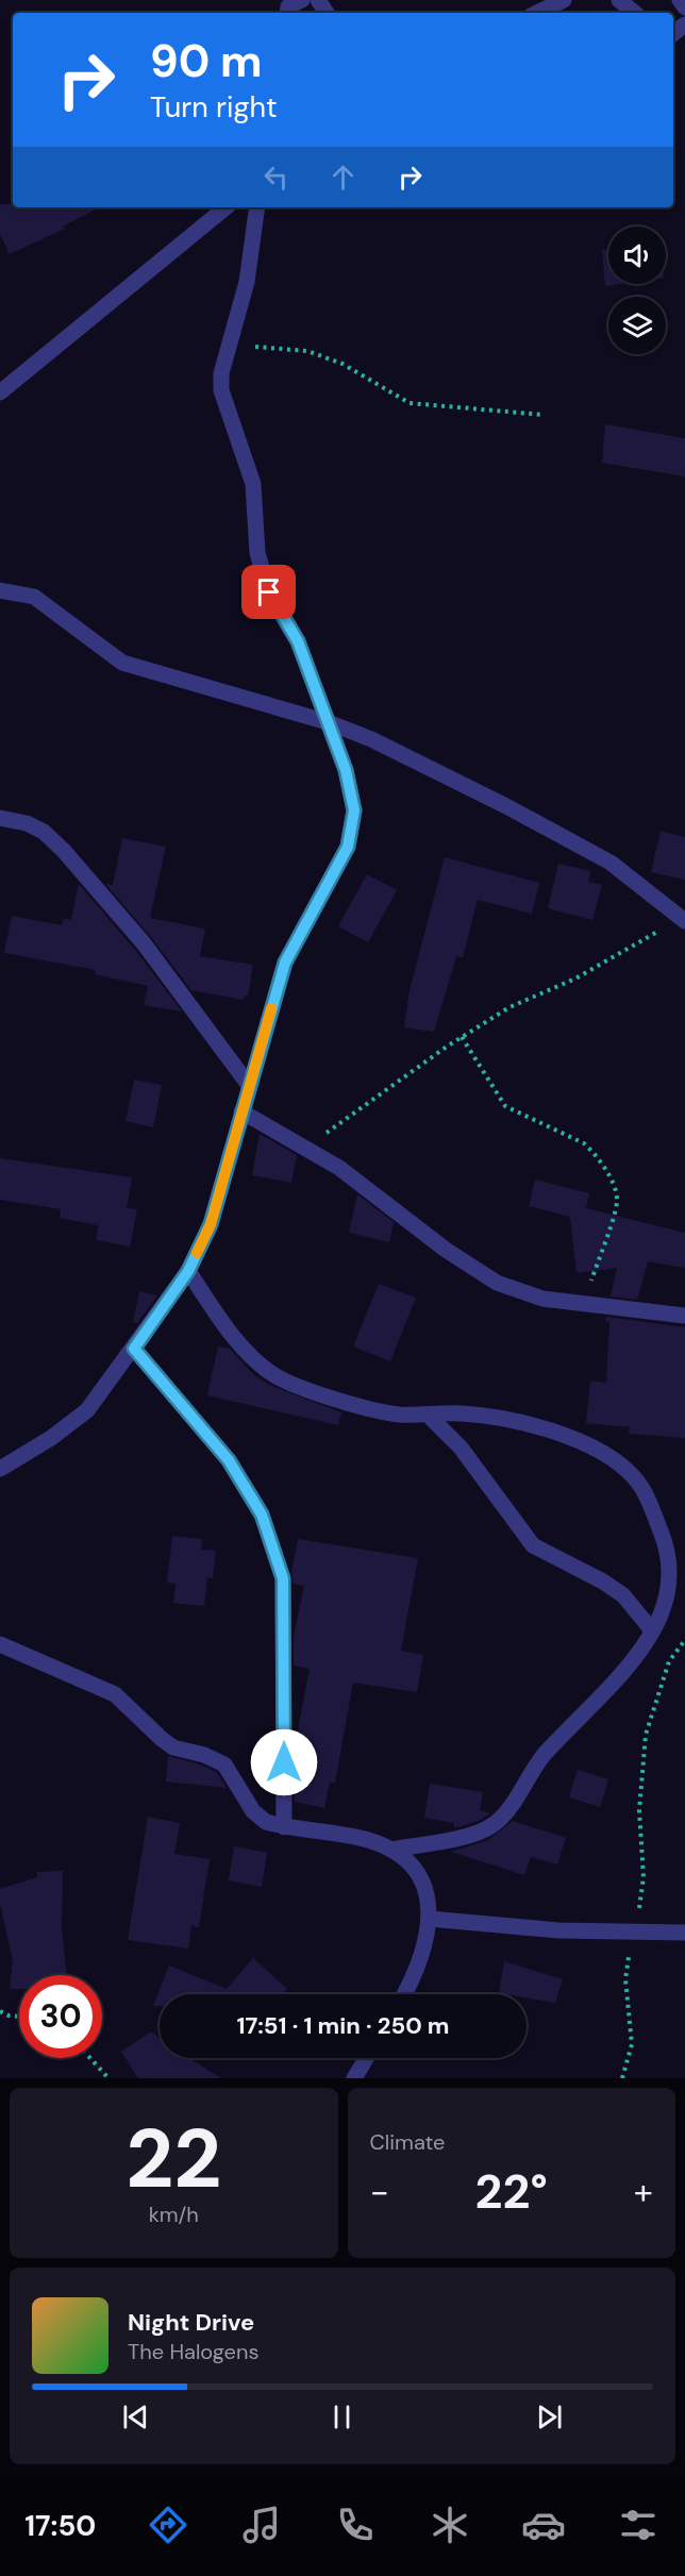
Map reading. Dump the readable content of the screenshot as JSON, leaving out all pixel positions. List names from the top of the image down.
{
  "page": {
    "turn": ["90 m", "Turn right"],
    "limit": "30",
    "trip": "17:51 · 1 min · 250 m",
    "tile": [
      ["22", "km/h"],
      "Climate"
    ],
    "heat": ["−", "22°", "+"],
    "song": ["Night Drive", "The Halogens"],
    "tabs": "17:50"
  }
}
